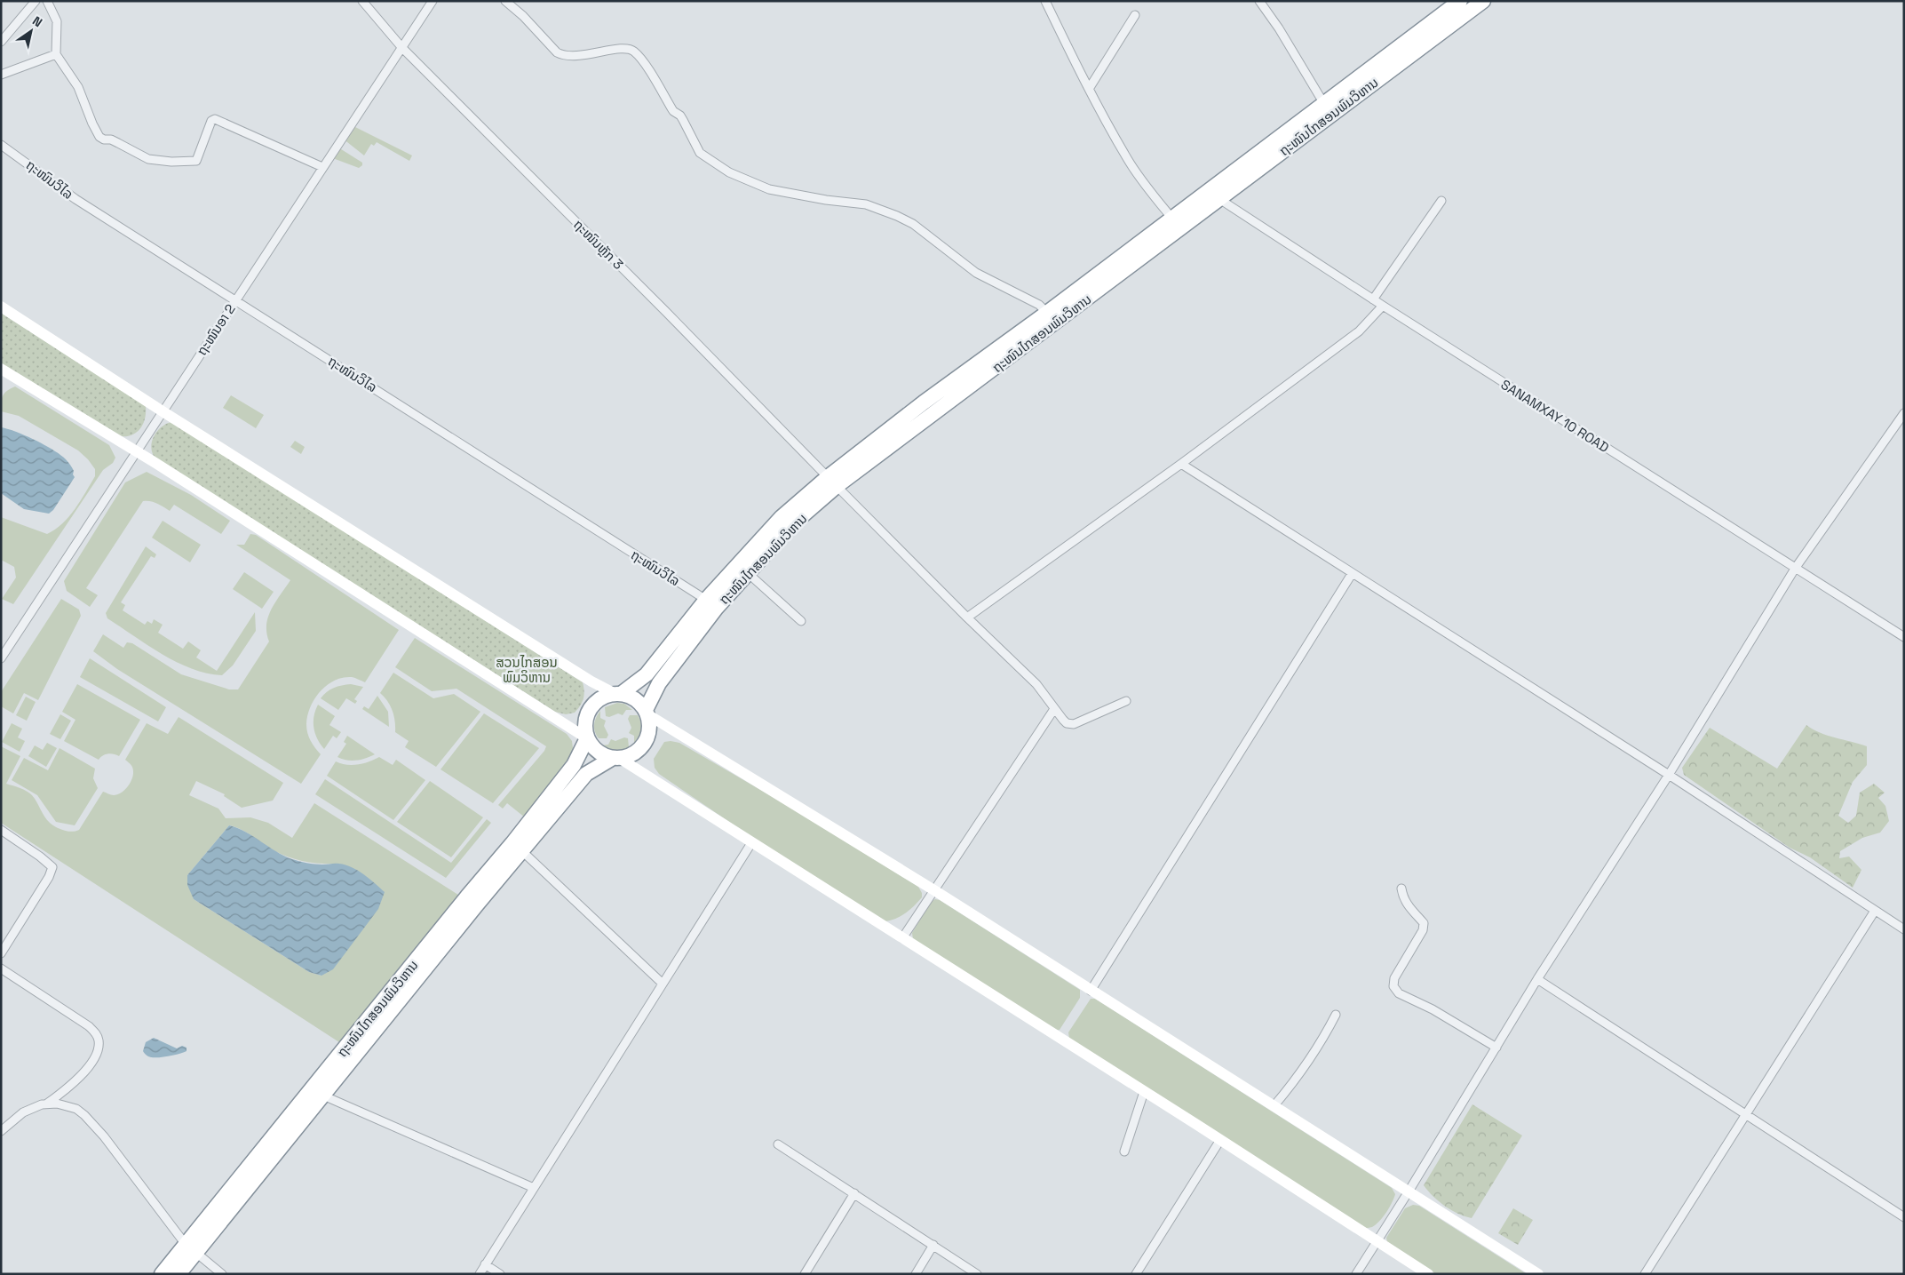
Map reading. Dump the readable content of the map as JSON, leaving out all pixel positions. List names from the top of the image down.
{
  "streets": {
    "highway": ["ຖະໜົນໄກສອນພົມວິຫານ"],
    "street": [
      "ຖະໜົນວິໄລ",
      "ຖະໜົນຫຼັກ 3",
      "ຖະໜົນອາ 2",
      "SANAMXAY 10 ROAD"
    ]
  },
  "crossings": [
    ["ຖະໜົນໄກສອນພົມວິຫານ", "ຖະໜົນວິໄລ"],
    ["ຖະໜົນໄກສອນພົມວິຫານ", "ຖະໜົນຫຼັກ 3"],
    ["ຖະໜົນໄກສອນພົມວິຫານ", "SANAMXAY 10 ROAD"],
    ["ຖະໜົນວິໄລ", "ຖະໜົນອາ 2"],
    ["ຖະໜົນຫຼັກ 3", "ຖະໜົນອາ 2"]
  ],
  "parks": ["ສວນໄກສອນ ພົມວິຫານ"],
  "north": "top right"
}
